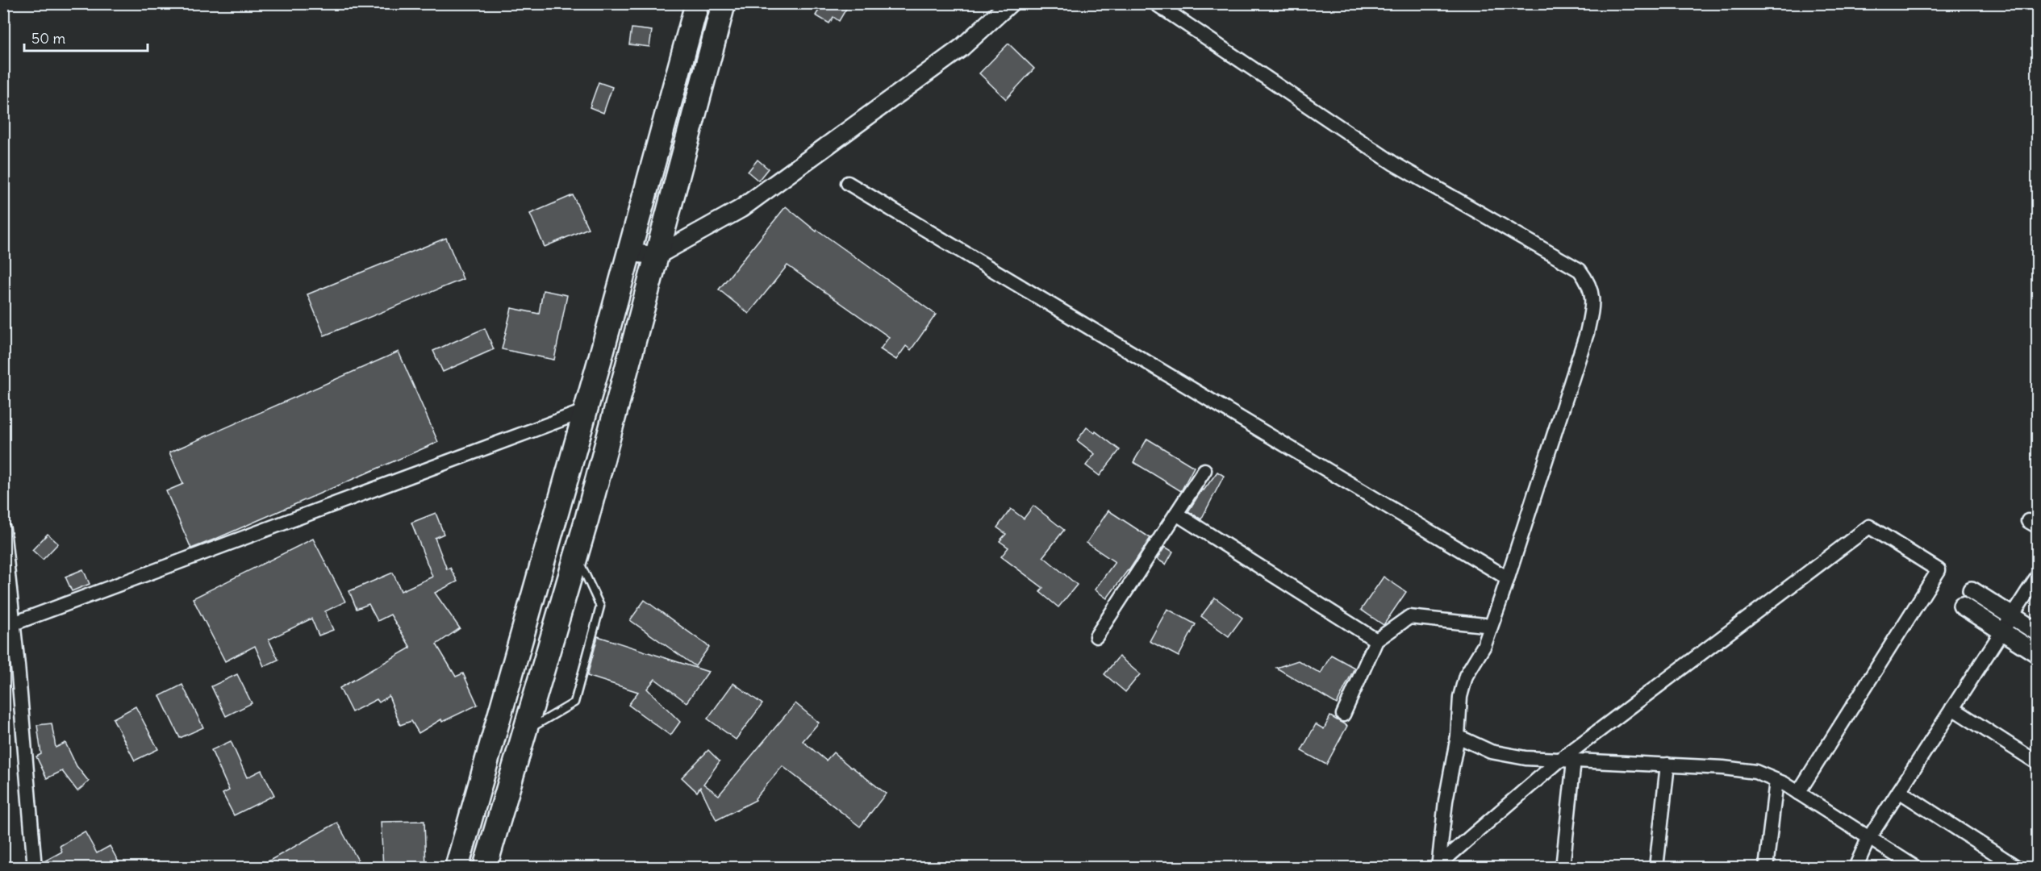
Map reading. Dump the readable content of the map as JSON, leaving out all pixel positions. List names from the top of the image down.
{
  "scale_bar": "50 m"
}
